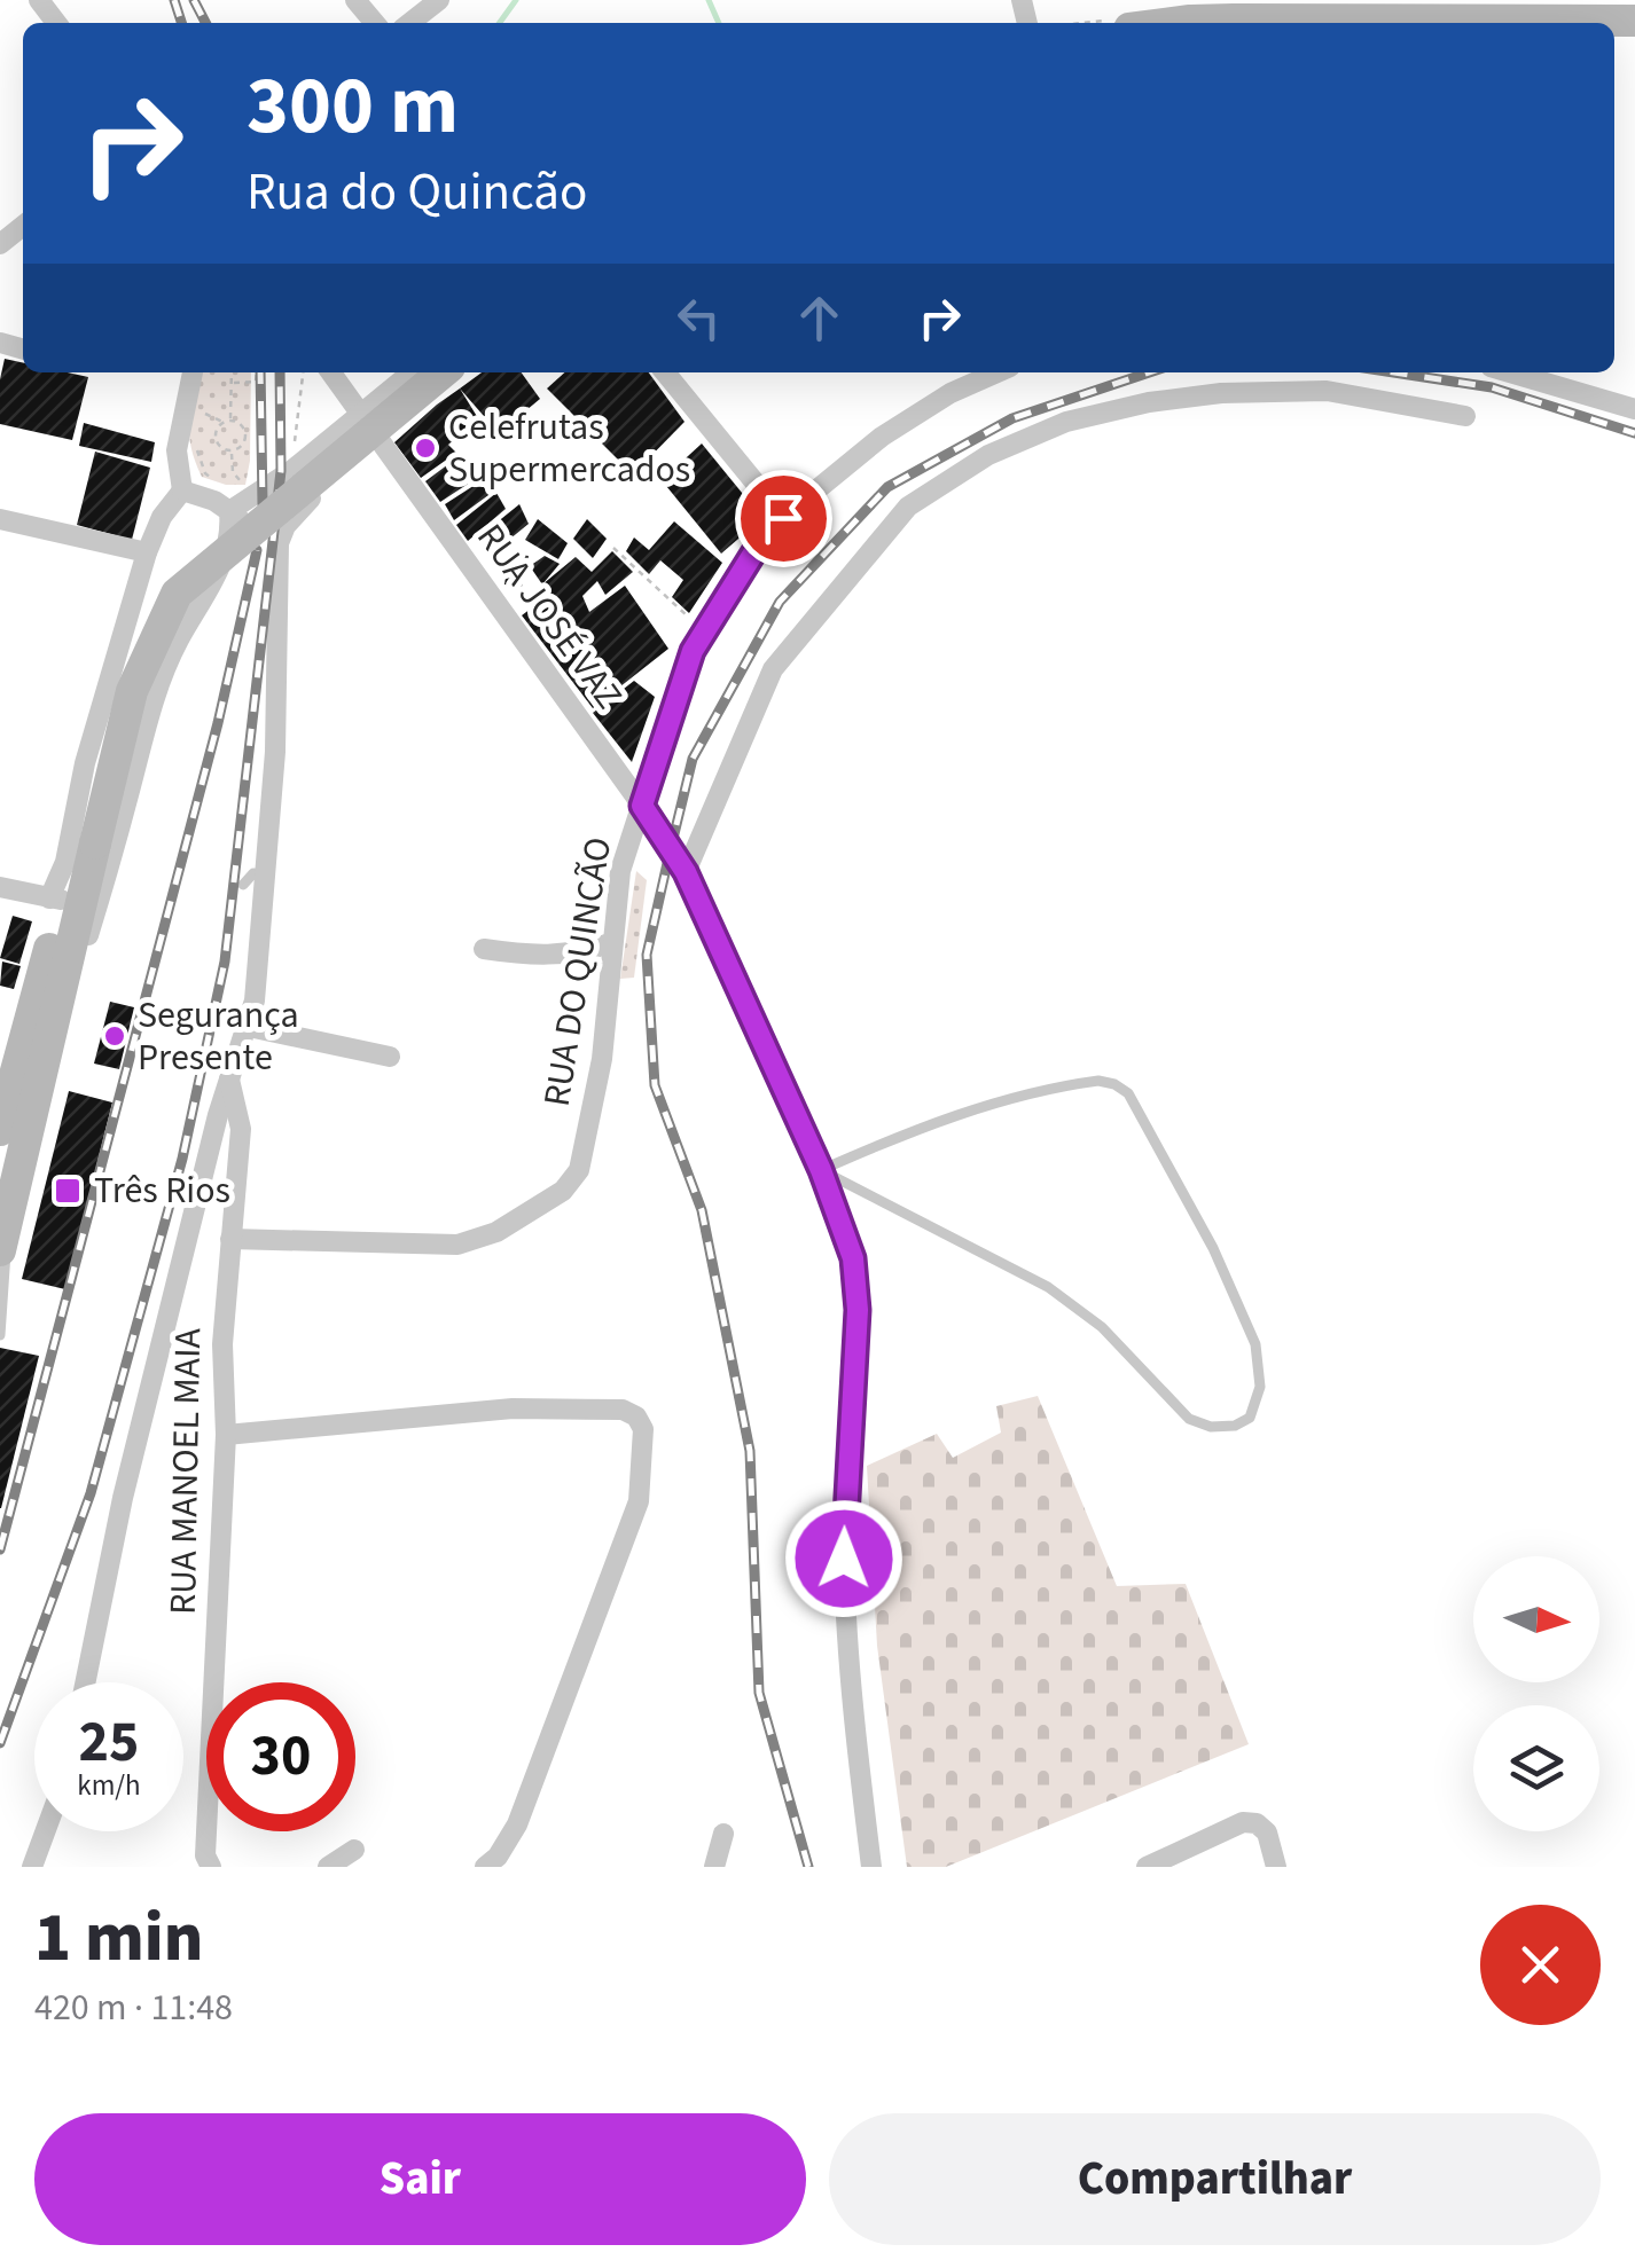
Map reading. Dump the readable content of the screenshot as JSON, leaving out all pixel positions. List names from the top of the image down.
{
  "streets": {
    "street": ["RUA JOSÉ VAZ", "RUA DO QUINCÃO", "RUA MANOEL MAIA"]
  },
  "crossings": [
    ["RUA JOSÉ VAZ", "RUA DO QUINCÃO"],
    ["RUA DO QUINCÃO", "RUA MANOEL MAIA"]
  ],
  "places": {
    "other": ["Celefrutas Supermercados", "Segurança Presente"],
    "transit": ["Três Rios"]
  },
  "north": "right",
  "page": {
    "turn": ["300 m", "Rua do Quincão"],
    "speed": "25 km/h",
    "limit": "30",
    "heading": ["1 min", "420 m · 11:48"],
    "buttons": ["Sair", "Compartilhar"]
  }
}
